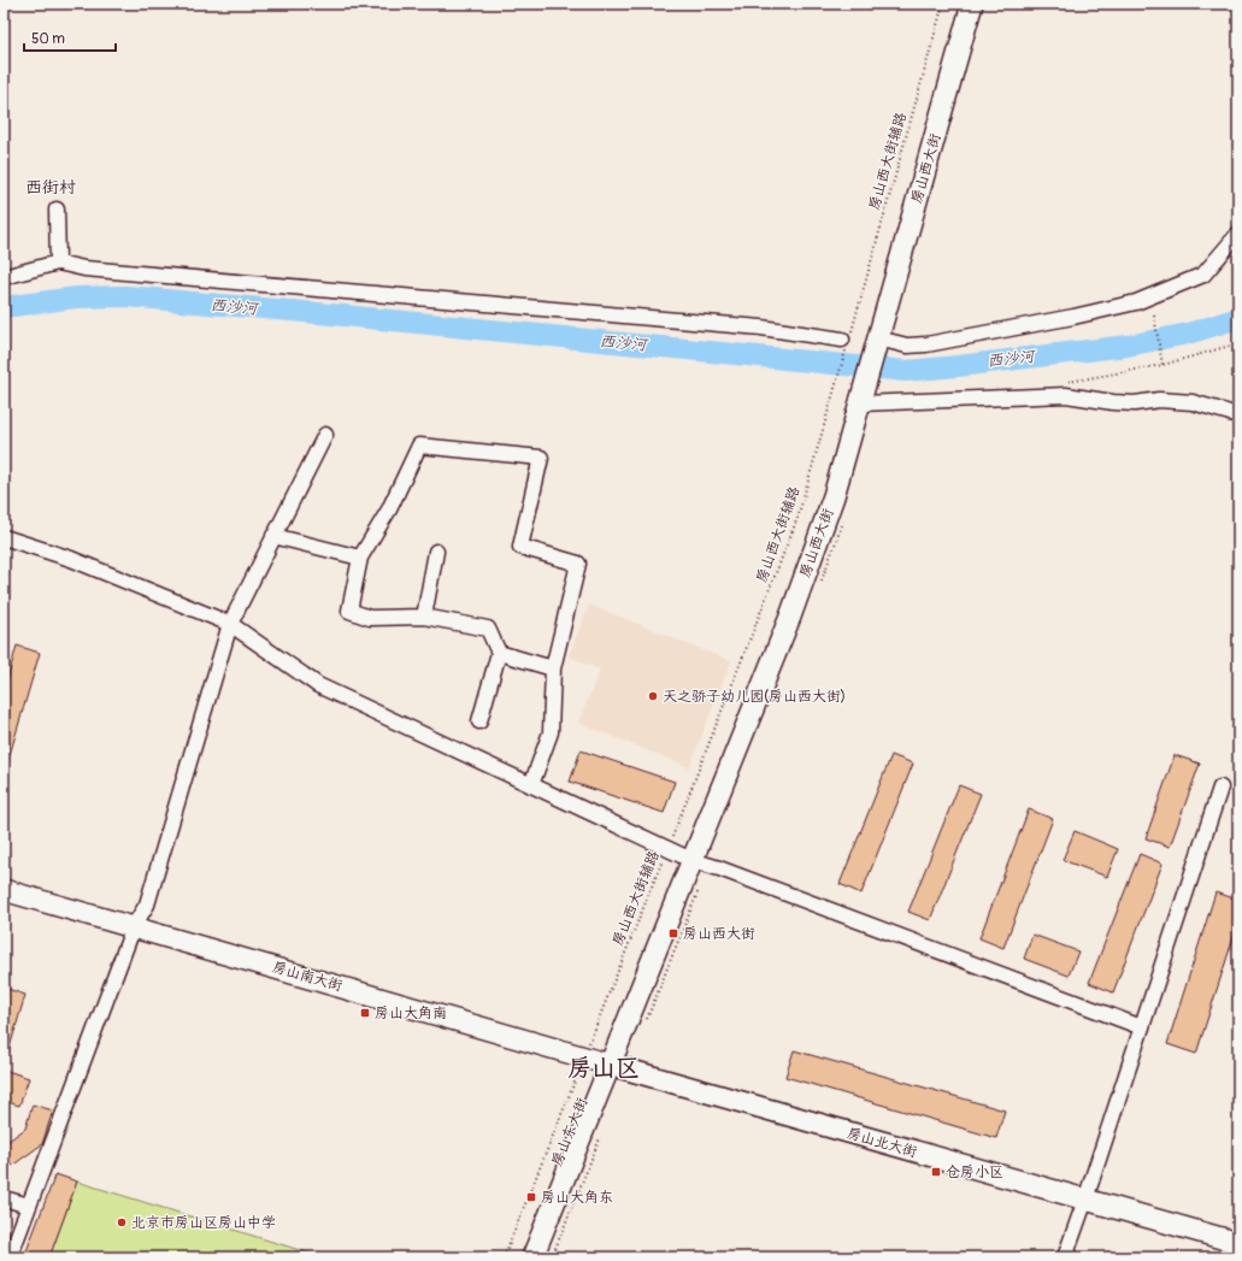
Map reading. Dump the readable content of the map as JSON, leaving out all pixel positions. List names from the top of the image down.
{
  "streets": {
    "main road": [
      "房山西大街",
      "房山南大街",
      "房山东大街",
      "房山北大街"
    ],
    "path": ["房山西大街辅路"]
  },
  "crossings": [
    ["房山西大街辅路", "房山西大街"],
    ["房山西大街辅路", "房山南大街"],
    ["房山西大街辅路", "房山东大街"],
    ["房山西大街辅路", "房山北大街"],
    ["房山西大街", "房山南大街"],
    ["房山西大街", "房山东大街"],
    ["房山西大街", "房山北大街"],
    ["房山南大街", "房山东大街"],
    ["房山南大街", "房山北大街"],
    ["房山东大街", "房山北大街"]
  ],
  "districts": ["西街村", "房山区"],
  "water": ["西沙河"],
  "places": {
    "other": ["天之骄子幼儿园(房山西大街)", "北京市房山区房山中学"],
    "transit": [
      "房山西大街",
      "房山大角南",
      "仓房小区",
      "房山大角东"
    ]
  },
  "scale_bar": "50 m"
}
